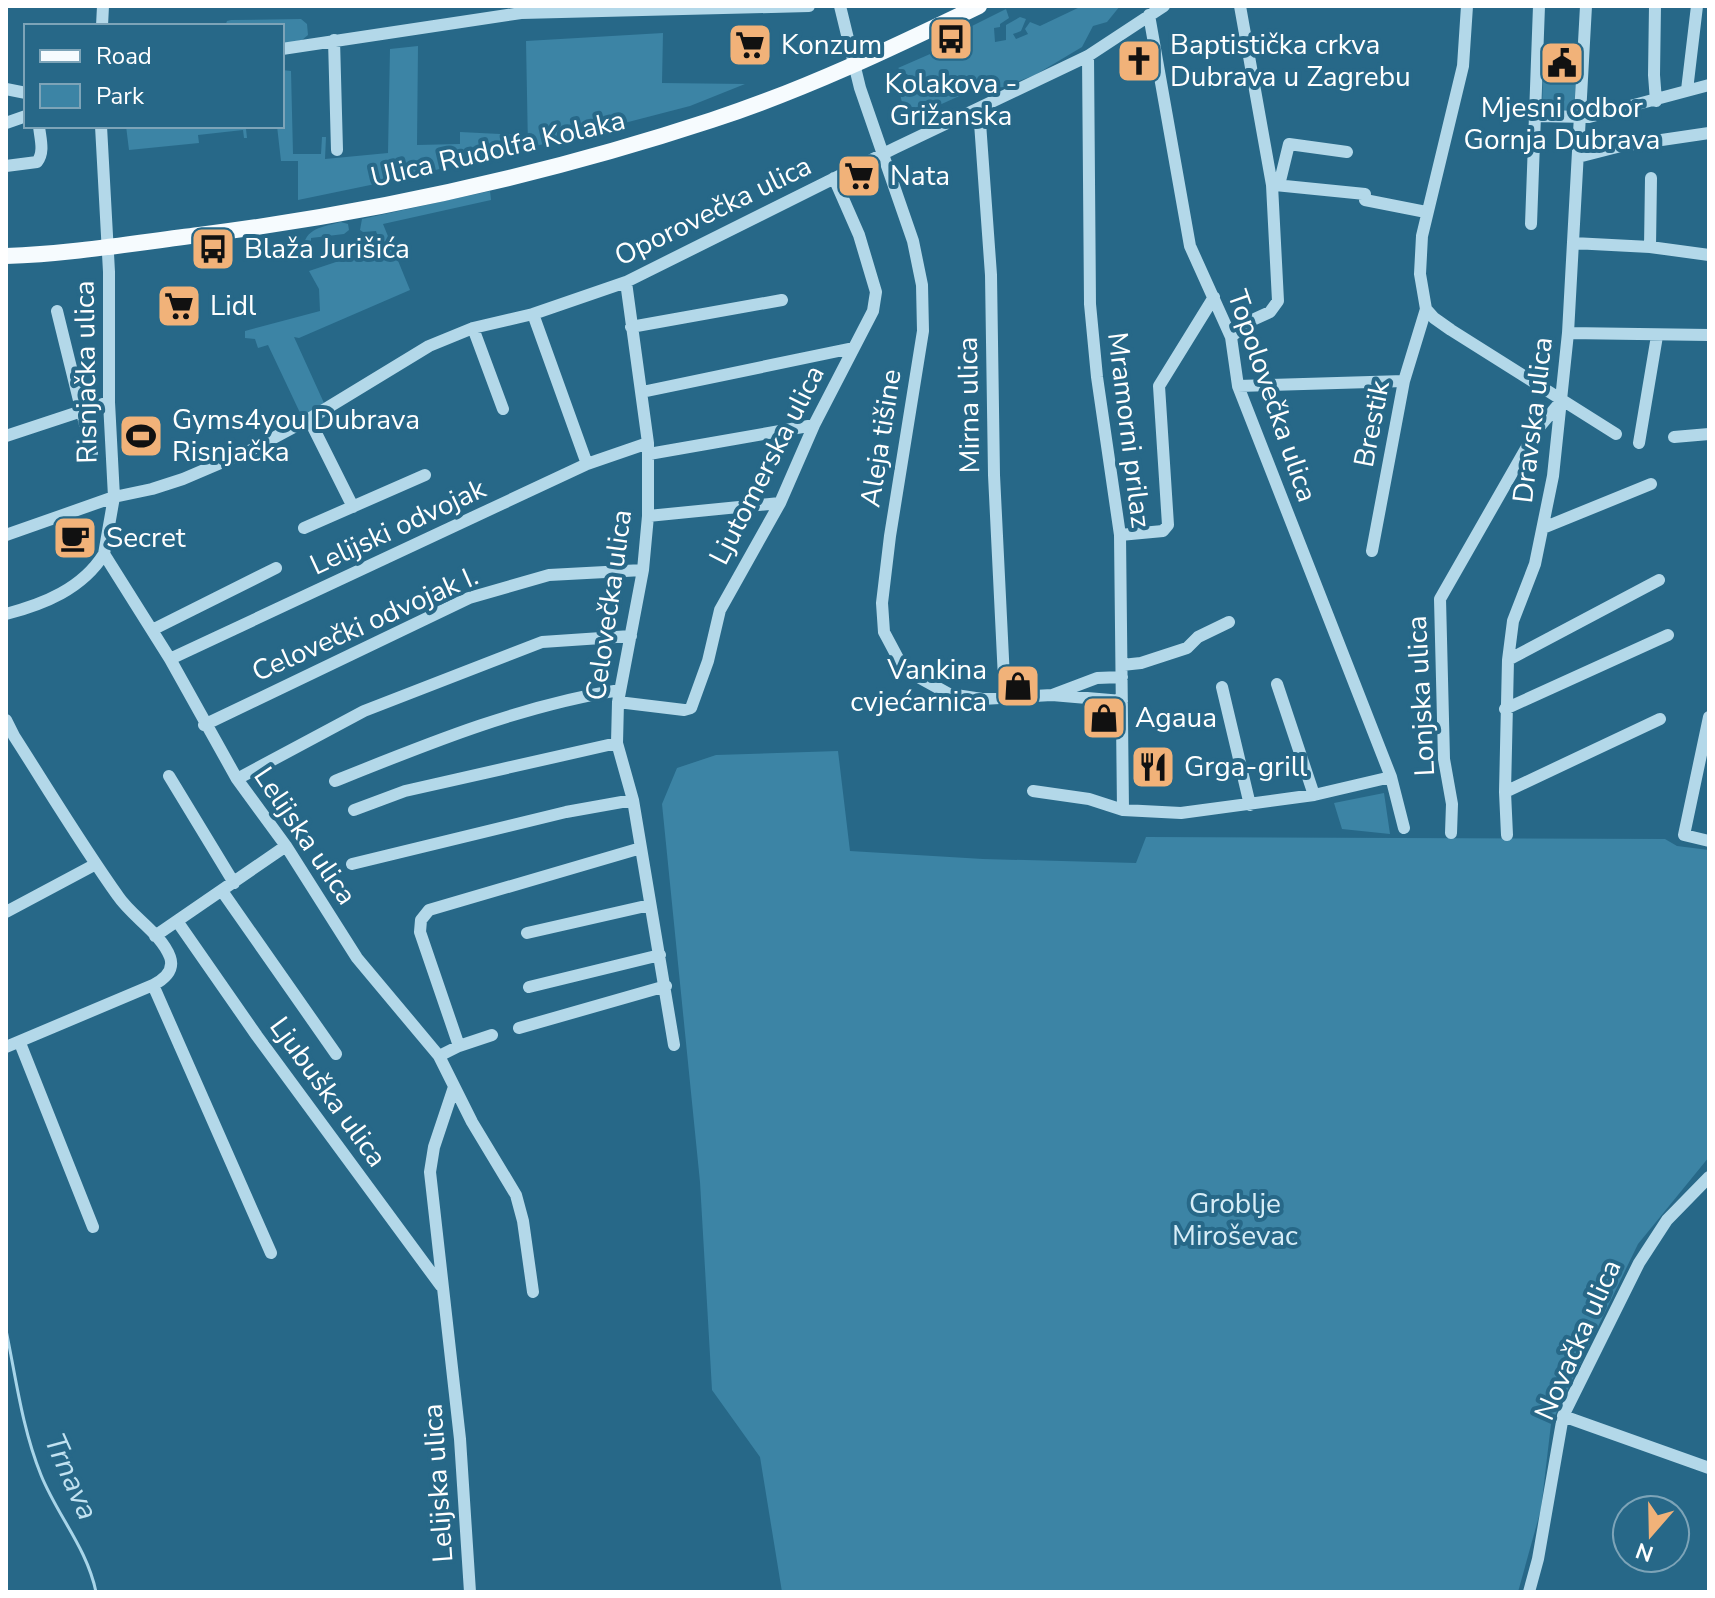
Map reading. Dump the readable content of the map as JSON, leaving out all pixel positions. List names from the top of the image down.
{
  "streets": {
    "main road": ["Ulica Rudolfa Kolaka"],
    "street": [
      "Oporovečka ulica",
      "Risnjačka ulica",
      "Topolovečka ulica",
      "Mirna ulica",
      "Dravska ulica",
      "Brestik",
      "Mramorni prilaz",
      "Aleja tišine",
      "Ljutomerska ulica",
      "Lelijski odvojak",
      "Celovečka ulica",
      "Celovečki odvojak I.",
      "Lonjska ulica",
      "Lelijska ulica",
      "Ljubuška ulica",
      "Novačka ulica"
    ]
  },
  "crossings": [
    ["Ulica Rudolfa Kolaka", "Risnjačka ulica"],
    ["Ulica Rudolfa Kolaka", "Aleja tišine"],
    ["Oporovečka ulica", "Risnjačka ulica"],
    ["Oporovečka ulica", "Topolovečka ulica"],
    ["Oporovečka ulica", "Mirna ulica"],
    ["Oporovečka ulica", "Mramorni prilaz"],
    ["Oporovečka ulica", "Aleja tišine"],
    ["Oporovečka ulica", "Ljutomerska ulica"],
    ["Oporovečka ulica", "Celovečka ulica"],
    ["Mirna ulica", "Aleja tišine"],
    ["Dravska ulica", "Lonjska ulica"],
    ["Mramorni prilaz", "Aleja tišine"],
    ["Ljutomerska ulica", "Lelijski odvojak"],
    ["Ljutomerska ulica", "Celovečka ulica"],
    ["Lelijski odvojak", "Celovečka ulica"],
    ["Lelijski odvojak", "Lelijska ulica"],
    ["Celovečka ulica", "Celovečki odvojak I."],
    ["Celovečki odvojak I.", "Lelijska ulica"],
    ["Lelijska ulica", "Ljubuška ulica"]
  ],
  "water": ["Trnava"],
  "parks": ["Groblje Miroševac"],
  "places": {
    "bus stop": ["Kolakova - Grižanska", "Blaža Jurišića"],
    "supermarket": ["Konzum", "Nata", "Lidl"],
    "church": ["Baptistička crkva Dubrava u Zagrebu"],
    "public building": ["Mjesni odbor Gornja Dubrava"],
    "sports": ["Gyms4you Dubrava Risnjačka"],
    "cafe": ["Secret"],
    "shop": ["Vankina cvjećarnica", "Agaua"],
    "restaurant": ["Grga-grill"]
  },
  "legend": ["Road", "Park"],
  "north": "bottom"
}
